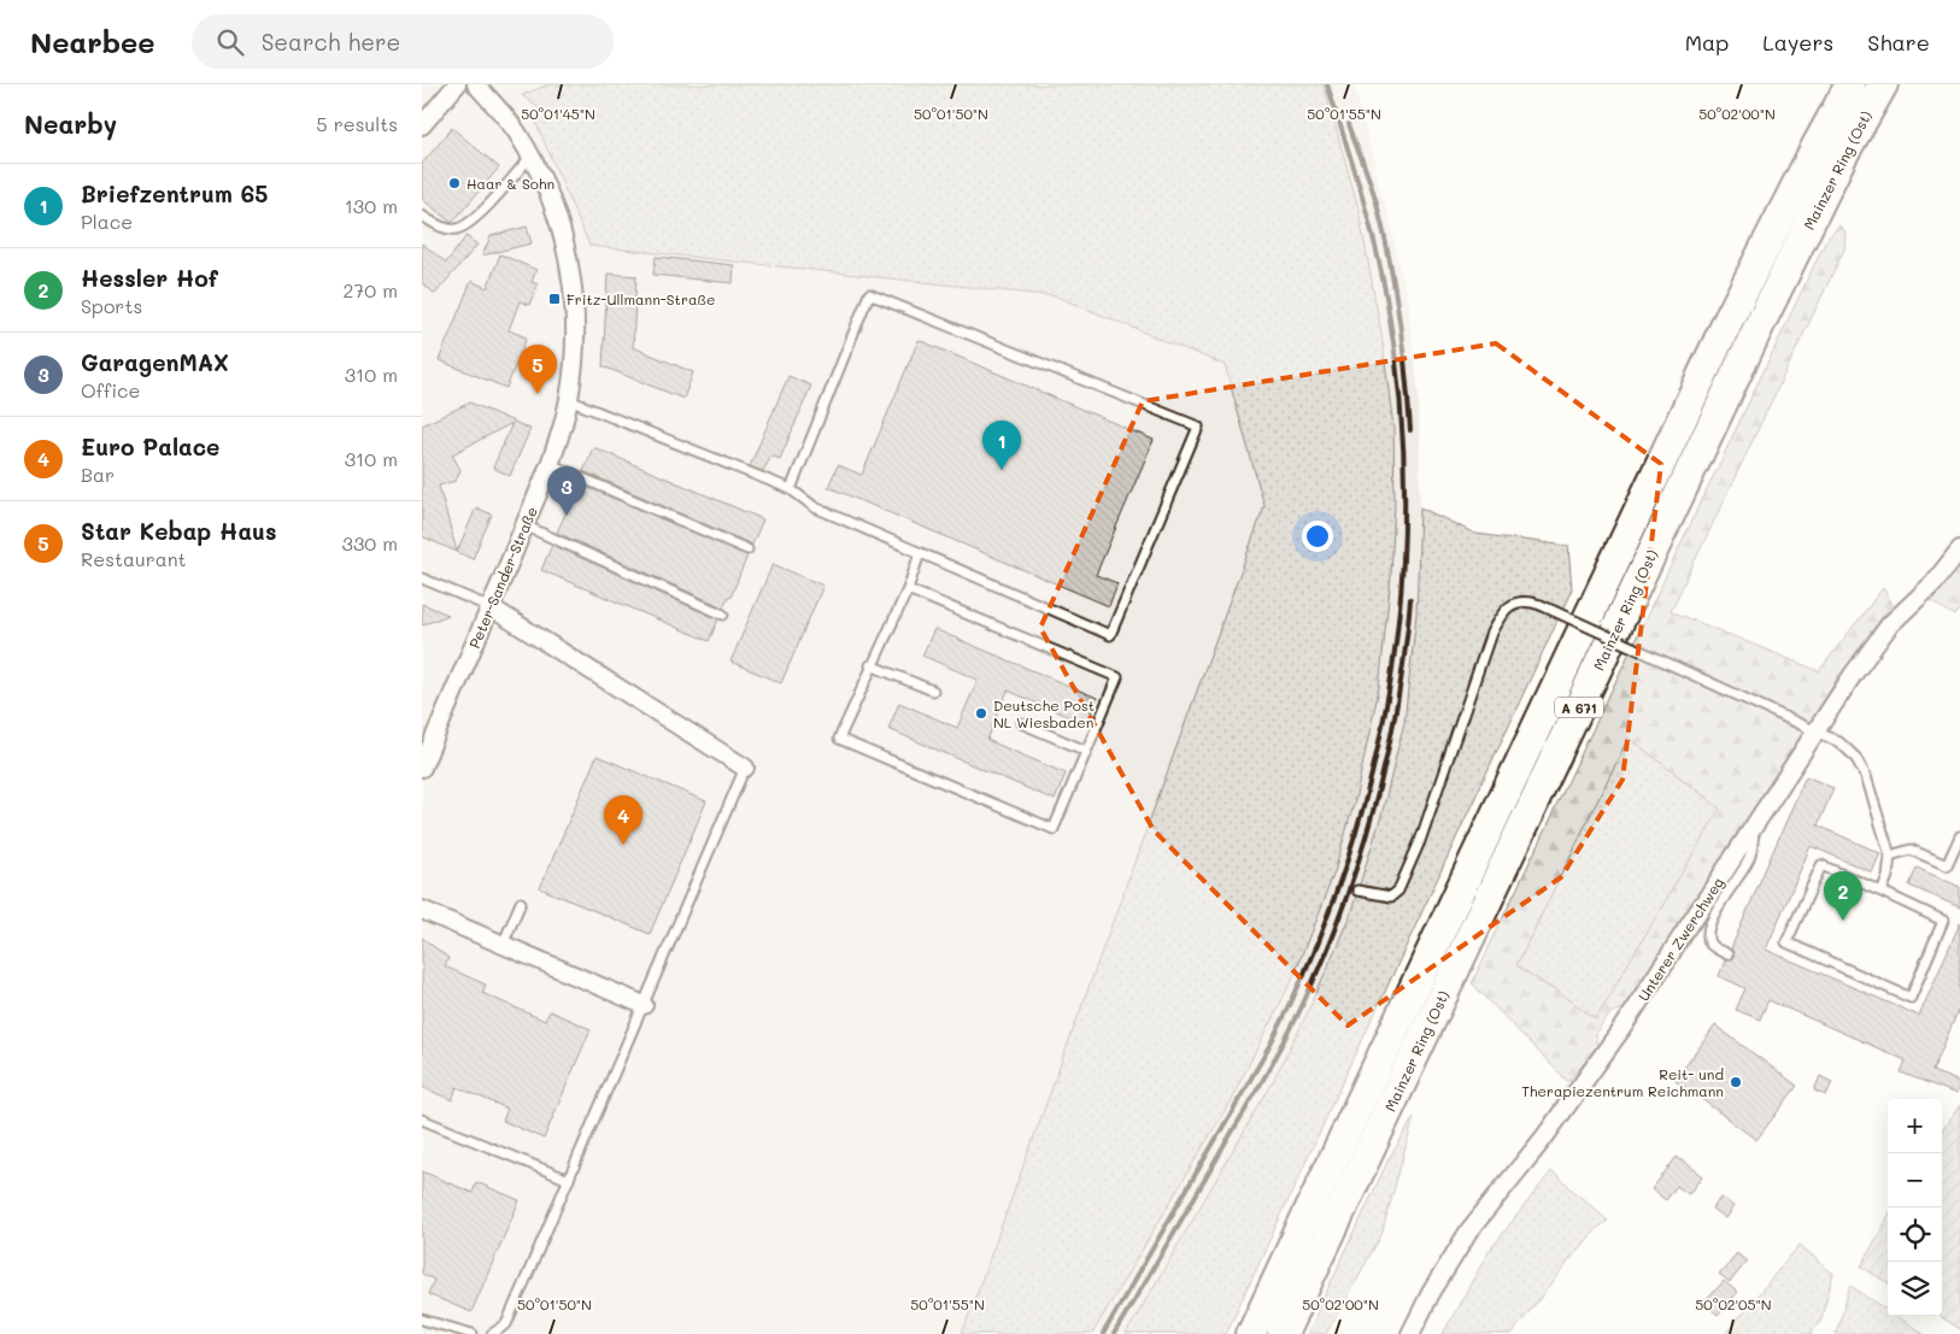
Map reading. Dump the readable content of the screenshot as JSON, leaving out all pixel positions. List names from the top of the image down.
{
  "streets": {
    "highway": ["Mainzer Ring (Ost)", "A 671"],
    "street": ["Peter-Sander-Straße", "Unterer Zwerchweg"]
  },
  "places": {
    "other": ["Haar & Sohn", "Deutsche Post NL Wiesbaden", "Reit- und Therapiezentrum Reichmann"],
    "transit": ["Fritz-Ullmann-Straße"]
  },
  "page": {
    "header": "Nearbee",
    "search": "Search here",
    "nav": ["Map", "Layers", "Share"],
    "heading": ["Nearby", "5 results"],
    "list": [
      {
        "mark": "1",
        "name": "Briefzentrum 65",
        "note": "Place",
        "value": "130 m"
      },
      {
        "mark": "2",
        "name": "Hessler Hof",
        "note": "Sports",
        "value": "270 m"
      },
      {
        "mark": "3",
        "name": "GaragenMAX",
        "note": "Office",
        "value": "310 m"
      },
      {
        "mark": "4",
        "name": "Euro Palace",
        "note": "Bar",
        "value": "310 m"
      },
      {
        "mark": "5",
        "name": "Star Kebap Haus",
        "note": "Restaurant",
        "value": "330 m"
      }
    ],
    "pins": [
      "5",
      "1",
      "3",
      "4",
      "2"
    ],
    "map_buttons": ["+", "−"]
  },
  "coordinates": [
    "50°01'45\"N",
    "50°01'50\"N",
    "50°01'55\"N",
    "50°02'00\"N",
    "50°02'05\"N"
  ]
}
